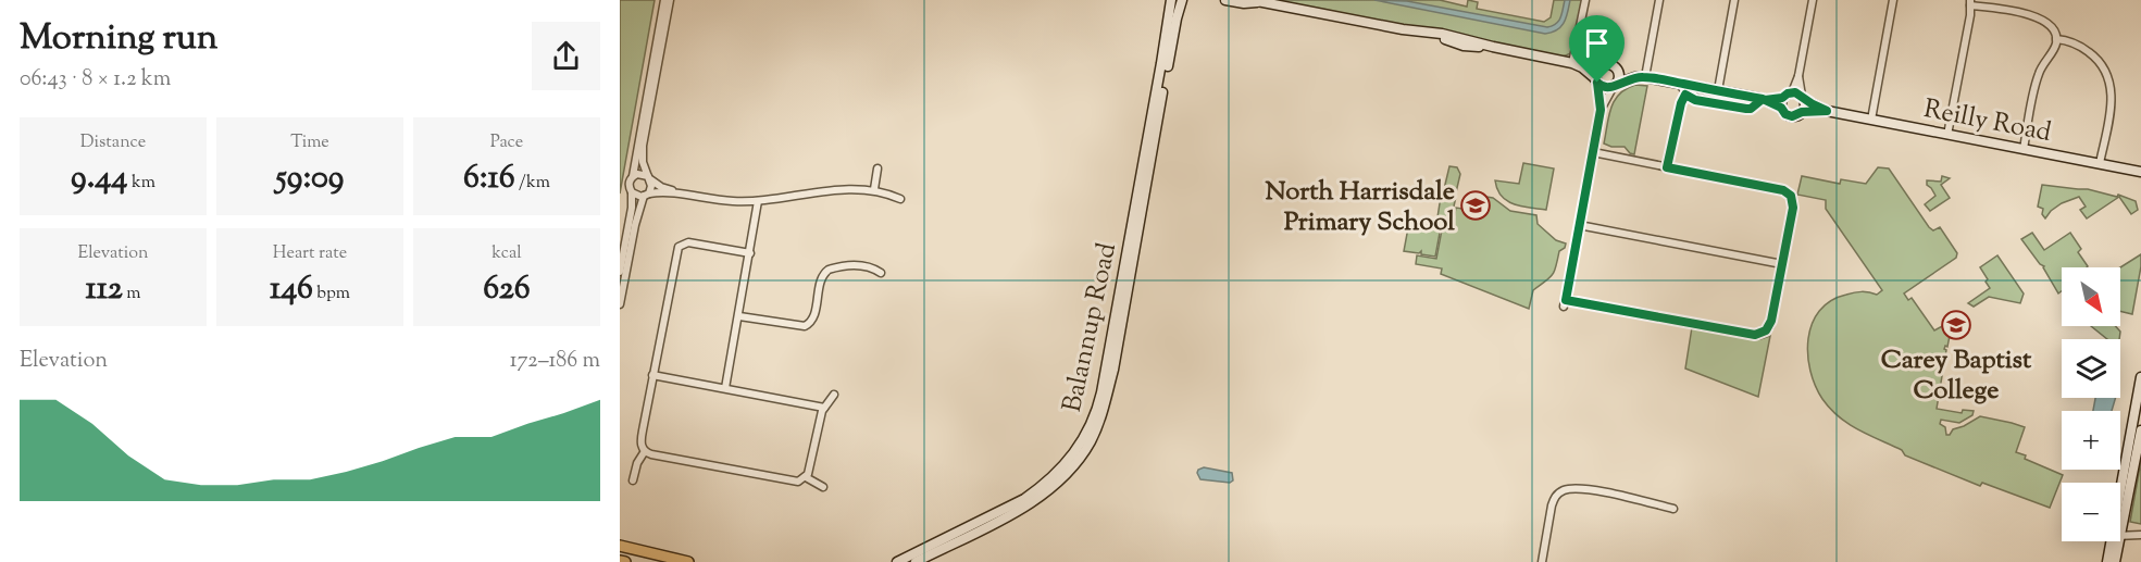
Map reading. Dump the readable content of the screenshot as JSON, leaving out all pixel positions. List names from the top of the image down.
{
  "streets": {
    "street": ["Reilly Road", "Balannup Road"]
  },
  "places": {
    "school or university": ["North Harrisdale Primary School", "Carey Baptist College"]
  },
  "north": "bottom right",
  "page": {
    "heading": ["Morning run", "06:43 · 8 × 1.2 km"],
    "stats": [
      ["Distance", "9.44 km"],
      ["Time", "59:09"],
      ["Pace", "6:16 /km"],
      ["Elevation", "112 m"],
      ["Heart rate", "146 bpm"],
      ["kcal", "626"]
    ],
    "map_buttons": ["+", "−"],
    "chart": ["Elevation", "172–186 m"]
  }
}
